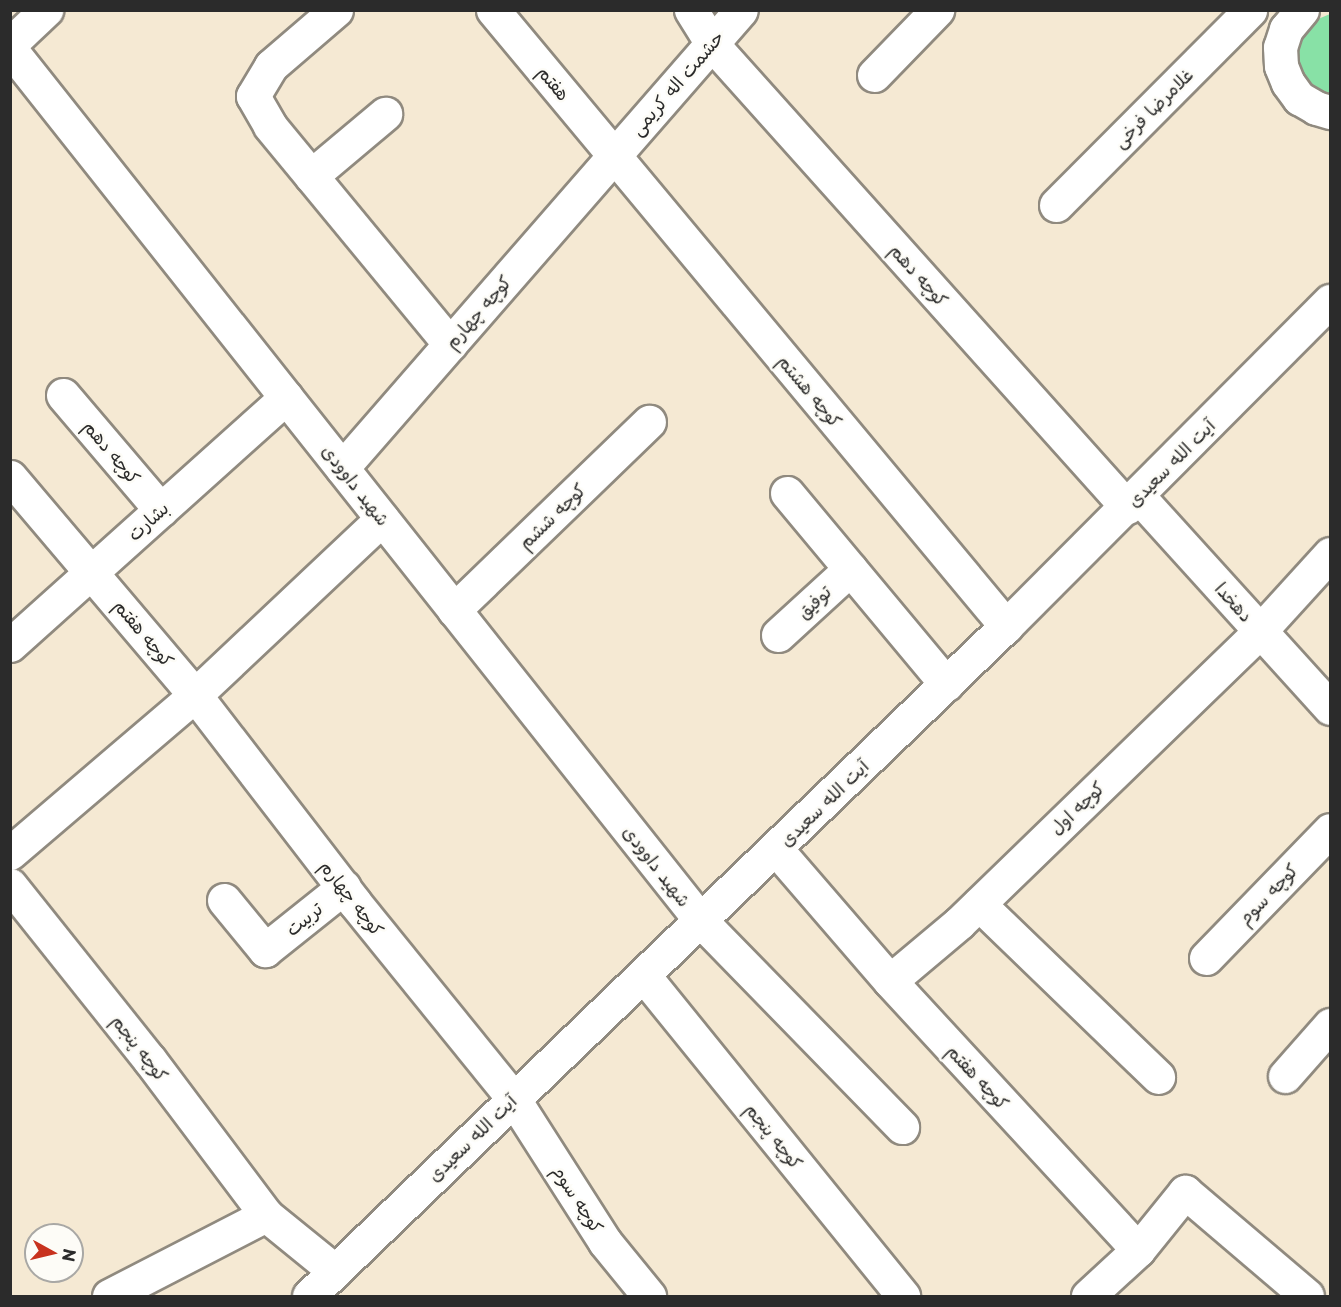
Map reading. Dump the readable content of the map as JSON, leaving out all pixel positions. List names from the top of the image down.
{
  "streets": {
    "street": [
      "هفتم",
      "حشمت اله کریمی",
      "غلامرضا فرخی",
      "کوچه دهم",
      "کوچه چهارم",
      "کوچه هشتم",
      "آیت الله سعیدی",
      "شهید داوودی",
      "کوچه ششم",
      "بشارت",
      "توفیق",
      "دهخدا",
      "کوچه هفتم",
      "کوچه اول",
      "کوچه سوم",
      "تربیت",
      "کوچه پنجم"
    ]
  },
  "crossings": [
    ["هفتم", "حشمت اله کریمی"],
    ["هفتم", "کوچه چهارم"],
    ["هفتم", "کوچه هشتم"],
    ["حشمت اله کریمی", "کوچه دهم"],
    ["حشمت اله کریمی", "کوچه چهارم"],
    ["حشمت اله کریمی", "کوچه هشتم"],
    ["کوچه دهم", "آیت الله سعیدی"],
    ["کوچه دهم", "بشارت"],
    ["کوچه دهم", "دهخدا"],
    ["کوچه چهارم", "کوچه هشتم"],
    ["کوچه چهارم", "آیت الله سعیدی"],
    ["کوچه چهارم", "شهید داوودی"],
    ["کوچه چهارم", "کوچه هفتم"],
    ["کوچه چهارم", "کوچه سوم"],
    ["کوچه چهارم", "تربیت"],
    ["کوچه هشتم", "آیت الله سعیدی"],
    ["آیت الله سعیدی", "شهید داوودی"],
    ["آیت الله سعیدی", "دهخدا"],
    ["آیت الله سعیدی", "کوچه هفتم"],
    ["آیت الله سعیدی", "کوچه سوم"],
    ["آیت الله سعیدی", "کوچه پنجم"],
    ["شهید داوودی", "کوچه ششم"],
    ["شهید داوودی", "بشارت"],
    ["بشارت", "کوچه هفتم"],
    ["دهخدا", "کوچه اول"],
    ["کوچه هفتم", "کوچه اول"]
  ],
  "north": "right"
}
